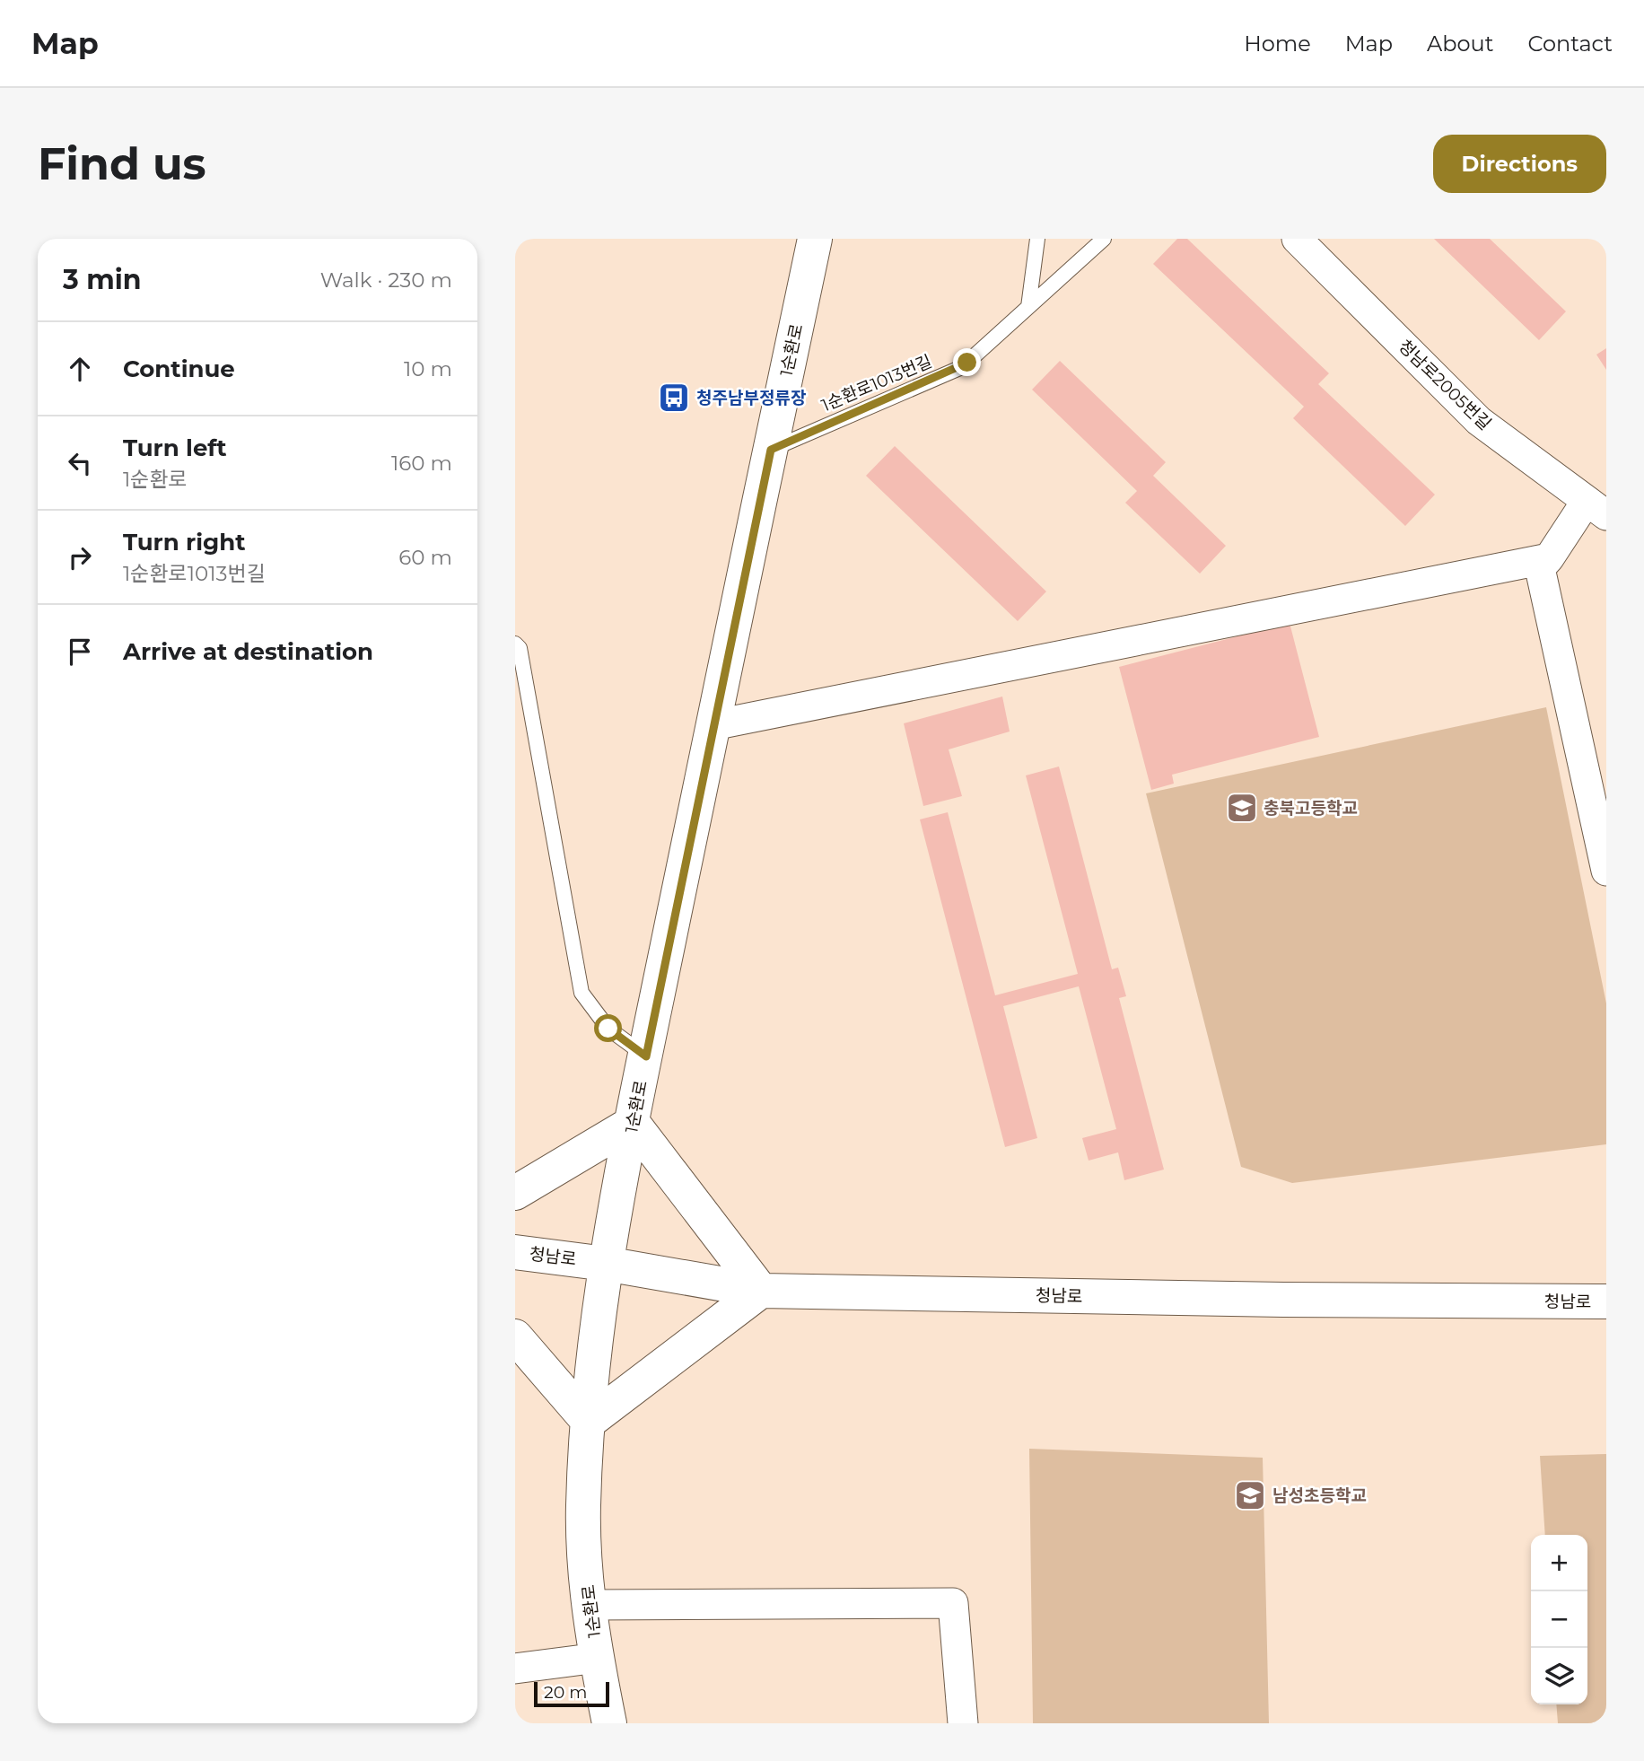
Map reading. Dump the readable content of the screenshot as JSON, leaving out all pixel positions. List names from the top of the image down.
{
  "streets": {
    "main road": ["1순환로", "청남로"],
    "street": ["청남로2005번길"],
    "lane": ["1순환로1013번길"]
  },
  "crossings": [
    ["1순환로", "1순환로1013번길"],
    ["1순환로", "청남로"]
  ],
  "places": {
    "bus stop": ["청주남부정류장"],
    "school or university": ["충북고등학교", "남성초등학교"]
  },
  "scale_bar": "20 m",
  "page": {
    "header": "Map",
    "nav": [
      "Home",
      "Map",
      "About",
      "Contact"
    ],
    "buttons": "Directions",
    "title": "Find us",
    "heading": ["3 min", "Walk · 230 m"],
    "list": [
      ["Continue", "10 m"],
      ["Turn left", "1순환로", "160 m"],
      ["Turn right", "1순환로1013번길", "60 m"],
      "Arrive at destination"
    ],
    "map_buttons": ["+", "−"],
    "scale": "20 m"
  }
}
